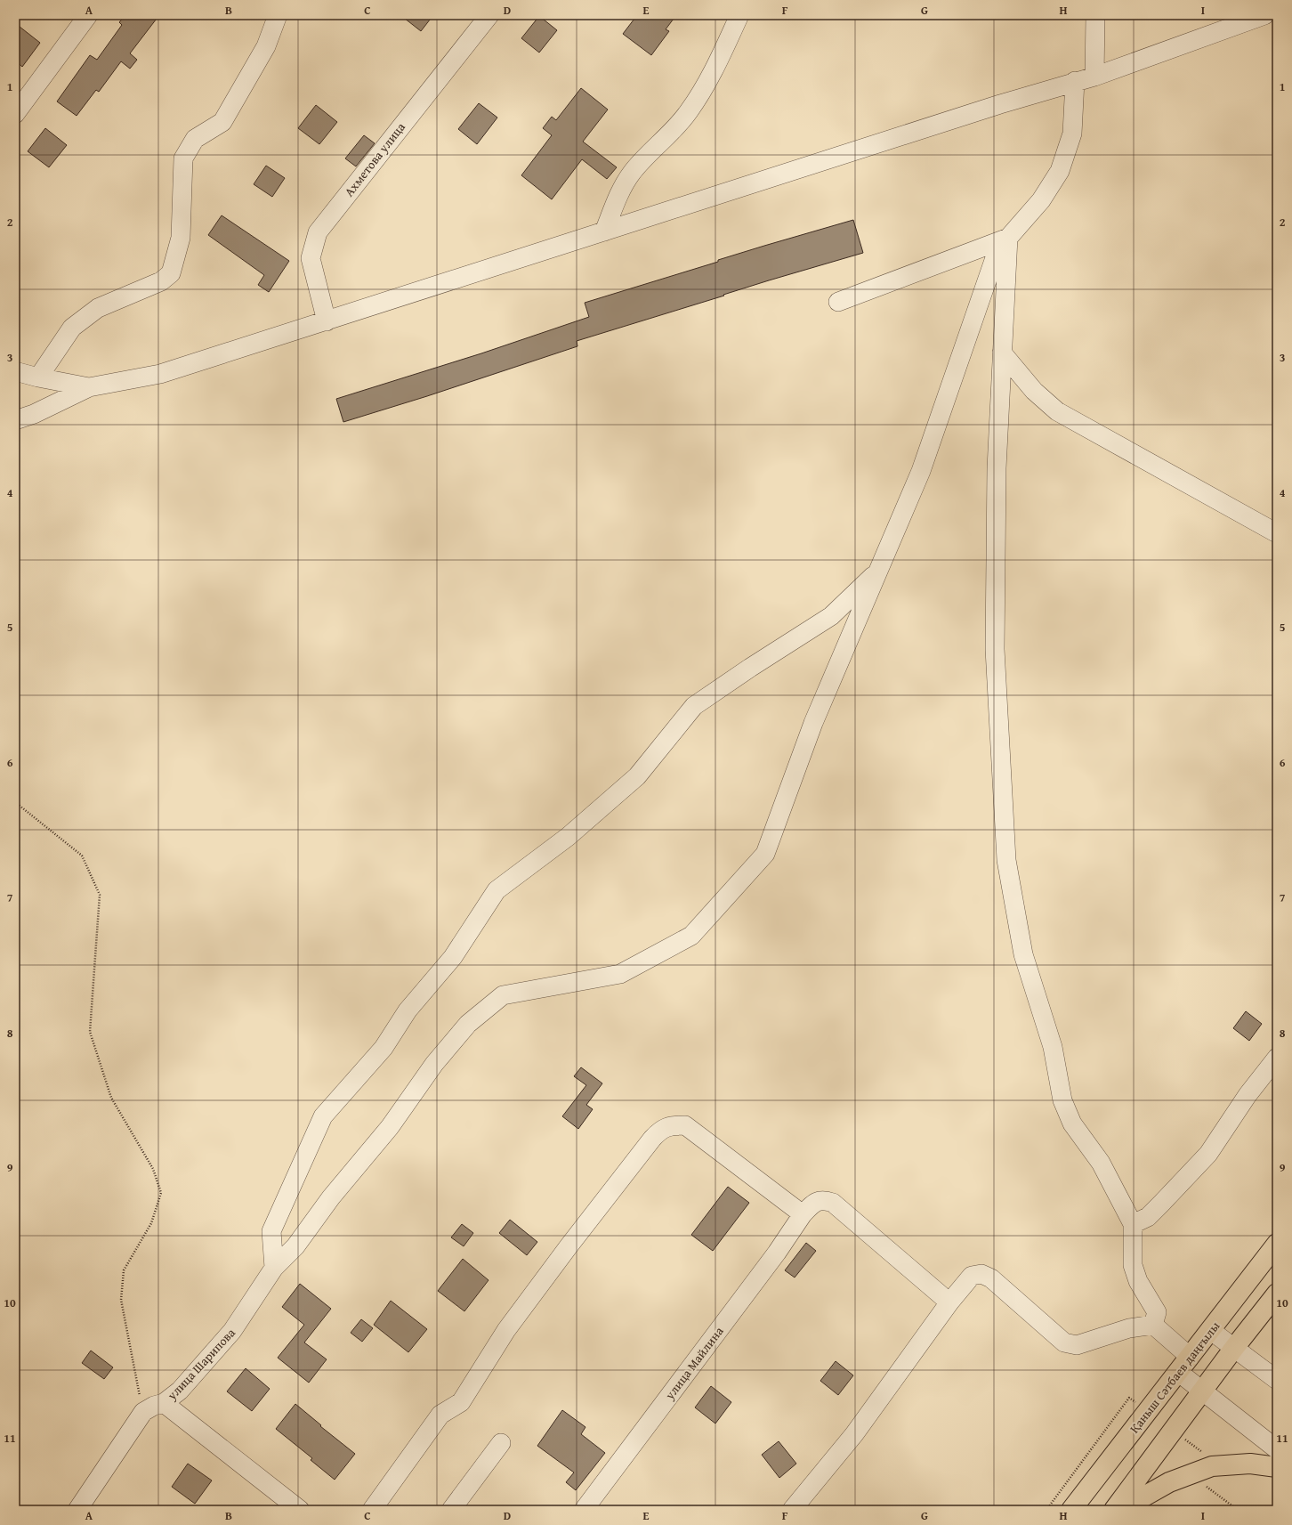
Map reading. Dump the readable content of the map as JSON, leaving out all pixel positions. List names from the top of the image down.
{
  "streets": {
    "main road": ["Қаныш Сәтбаев даңғылы"],
    "street": ["Ахметова улица", "улица Майлина", "улица Шарипова"]
  },
  "grid": {
    "columns": [
      "A",
      "B",
      "C",
      "D",
      "E",
      "F",
      "G",
      "H",
      "I"
    ],
    "rows": [
      "1",
      "2",
      "3",
      "4",
      "5",
      "6",
      "7",
      "8",
      "9",
      "10",
      "11"
    ]
  }
}
